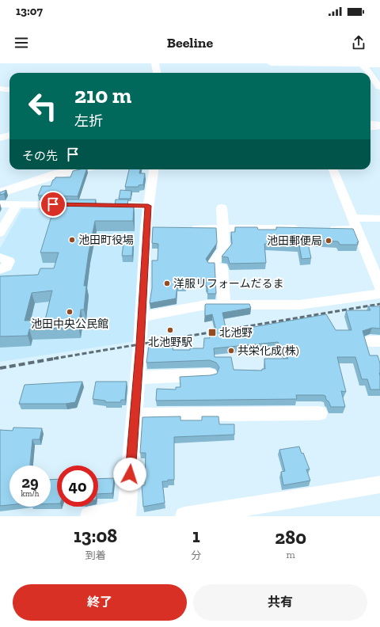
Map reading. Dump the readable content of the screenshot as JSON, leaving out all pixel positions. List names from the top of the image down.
{
  "places": {
    "other": [
      "池田町役場",
      "池田郵便局",
      "洋服リフォームだるま",
      "池田中央公民館",
      "北池野駅",
      "共栄化成(株)"
    ],
    "transit": ["北池野"]
  },
  "page": {
    "status": "13:07",
    "header": "Beeline",
    "turn": ["210 m", "左折"],
    "then": "その先",
    "speed": "29 km/h",
    "limit": "40",
    "eta": [
      "13:08",
      "到着",
      "1",
      "分",
      "280",
      "m"
    ],
    "buttons": ["終了", "共有"]
  }
}
